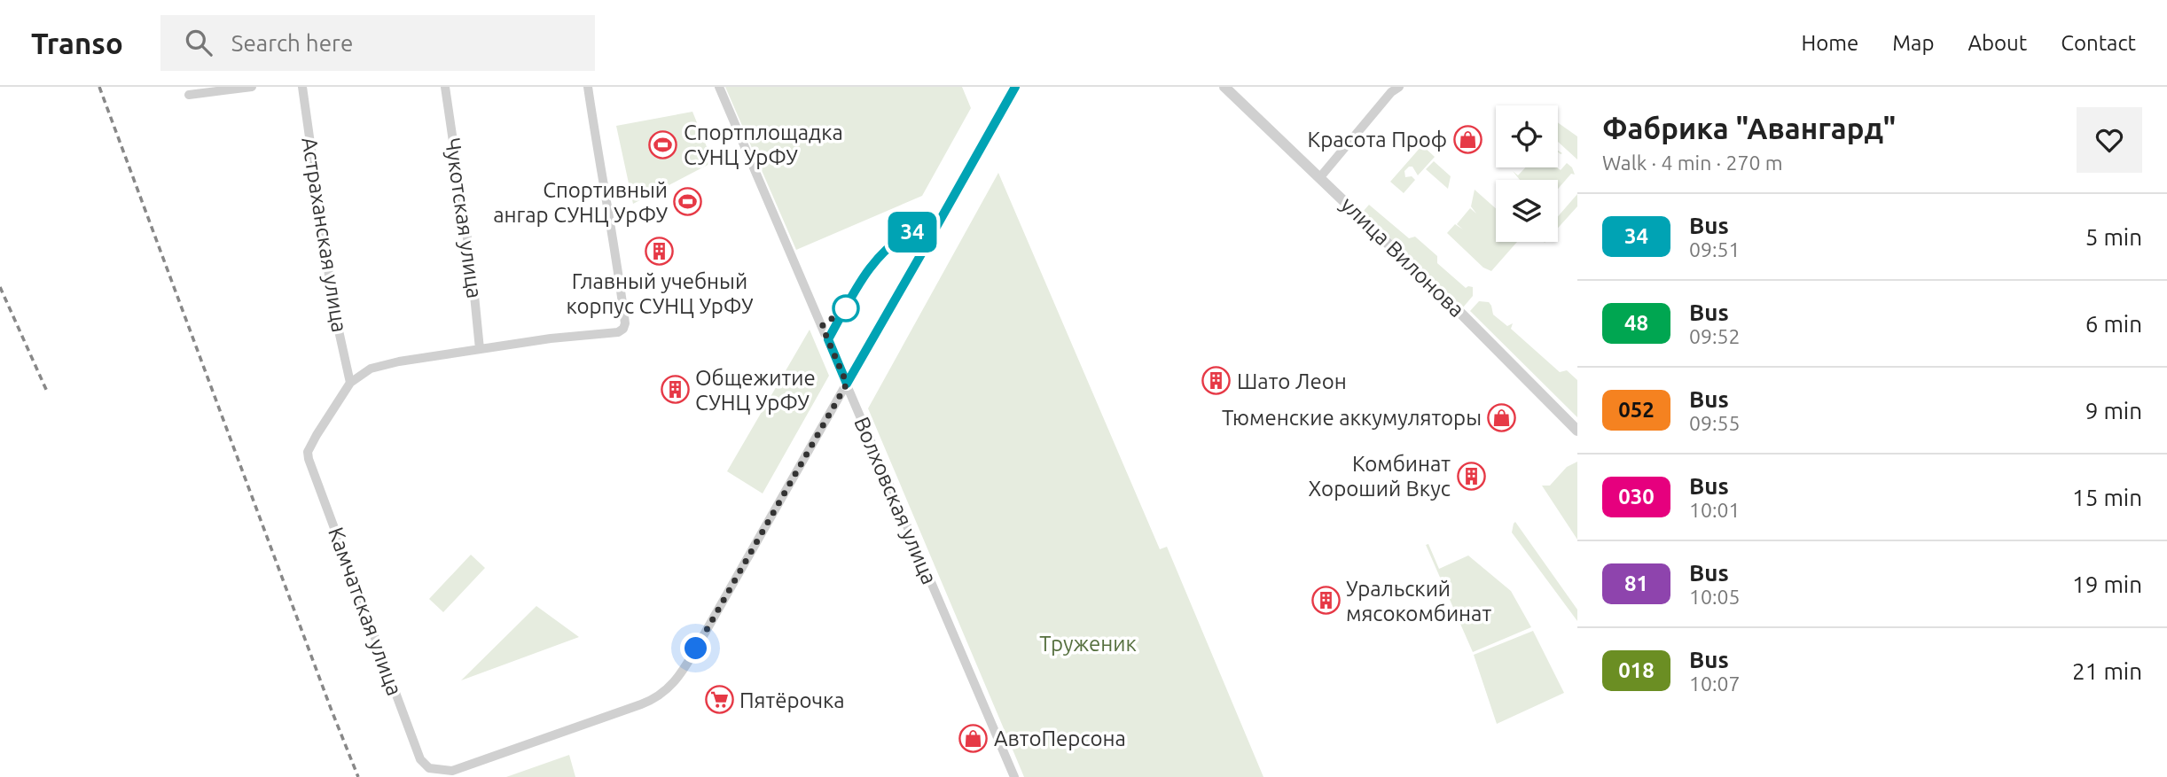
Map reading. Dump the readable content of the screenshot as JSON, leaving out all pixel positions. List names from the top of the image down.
{
  "streets": {
    "street": [
      "Чукотская улица",
      "Астраханская улица",
      "улица Вилонова",
      "Волховская улица",
      "Камчатская улица"
    ]
  },
  "crossings": [
    ["Астраханская улица", "Камчатская улица"],
    ["Волховская улица", "Камчатская улица"]
  ],
  "parks": ["Труженик"],
  "places": {
    "shop": ["Красота Проф", "Тюменские аккумуляторы", "АвтоПерсона"],
    "sports": ["Спортплощадка СУНЦ УрФУ", "Спортивный ангар СУНЦ УрФУ"],
    "building": [
      "Главный учебный корпус СУНЦ УрФУ",
      "Шато Леон",
      "Общежитие СУНЦ УрФУ",
      "Комбинат Хороший Вкус",
      "Уральский мясокомбинат"
    ],
    "supermarket": ["Пятёрочка"]
  },
  "lines": ["bus line 34"],
  "page": {
    "header": "Transo",
    "search": "Search here",
    "nav": [
      "Home",
      "Map",
      "About",
      "Contact"
    ],
    "on_map": "34",
    "heading": ["Фабрика \"Авангард\"", "Walk · 4 min · 270 m"],
    "list": [
      {
        "mark": "34",
        "name": "Bus",
        "note": "09:51",
        "value": "5 min"
      },
      {
        "mark": "48",
        "name": "Bus",
        "note": "09:52",
        "value": "6 min"
      },
      {
        "mark": "052",
        "name": "Bus",
        "note": "09:55",
        "value": "9 min"
      },
      {
        "mark": "030",
        "name": "Bus",
        "note": "10:01",
        "value": "15 min"
      },
      {
        "mark": "81",
        "name": "Bus",
        "note": "10:05",
        "value": "19 min"
      },
      {
        "mark": "018",
        "name": "Bus",
        "note": "10:07",
        "value": "21 min"
      }
    ]
  }
}
